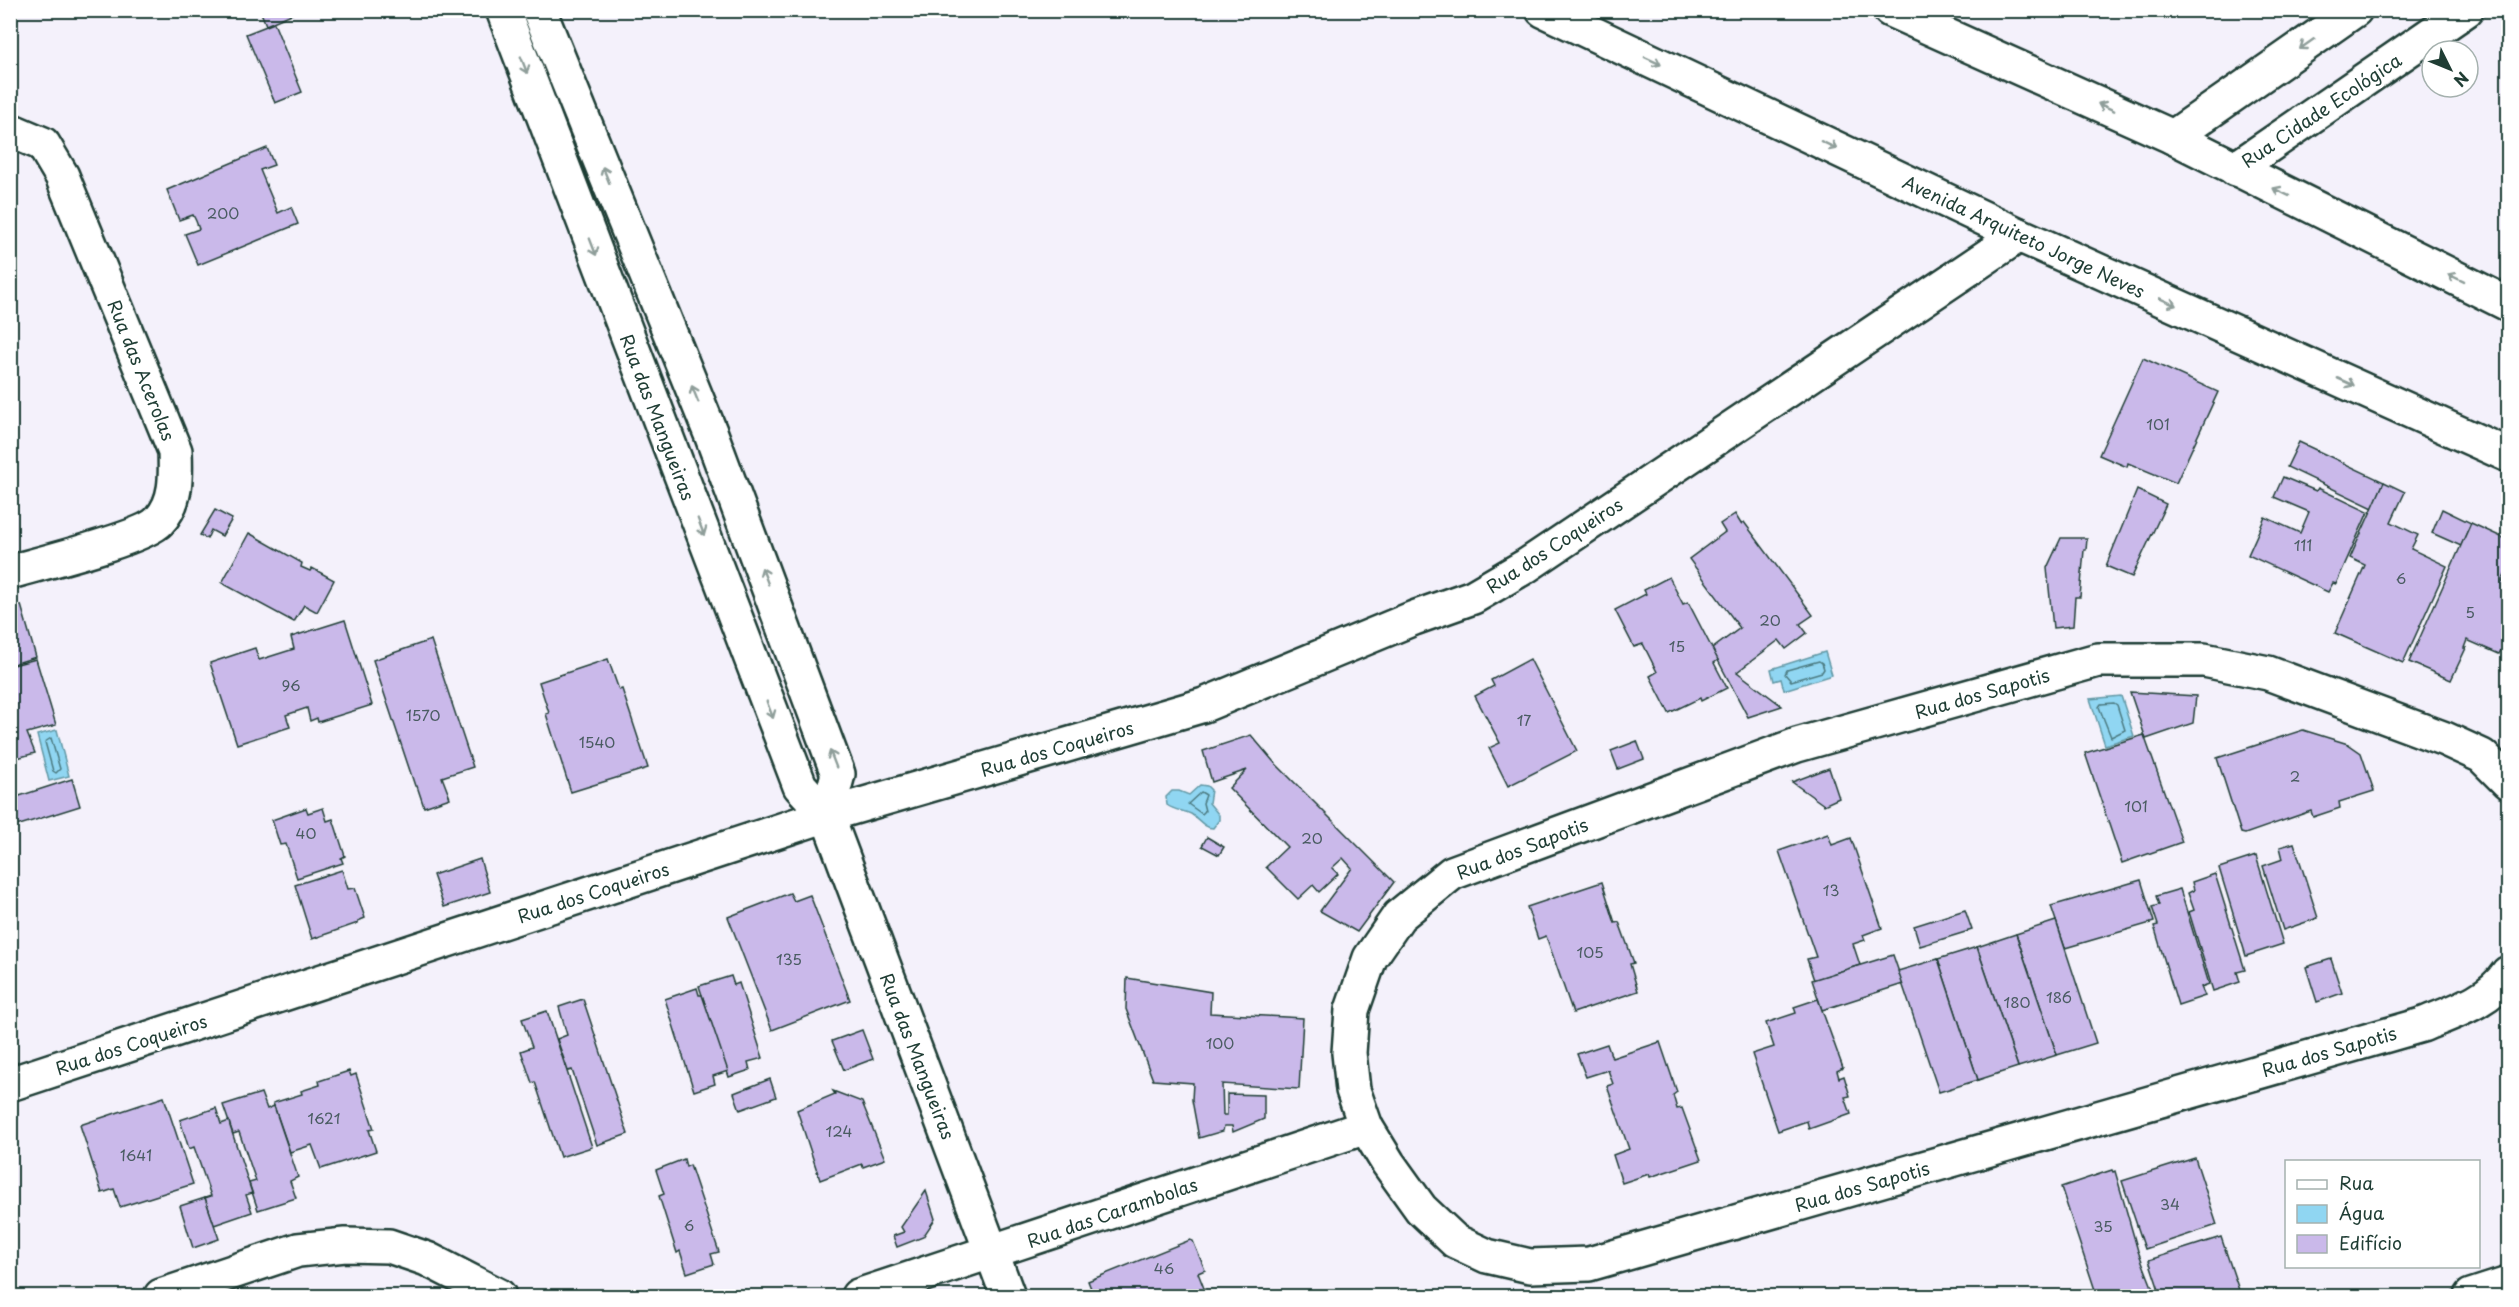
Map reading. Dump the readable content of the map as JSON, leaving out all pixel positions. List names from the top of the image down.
{
  "streets": {
    "street": [
      "Rua Cidade Ecológica",
      "Avenida Arquiteto Jorge Neves",
      "Rua das Acerolas",
      "Rua das Mangueiras",
      "Rua dos Coqueiros",
      "Rua dos Sapotis",
      "Rua das Carambolas"
    ]
  },
  "crossings": [
    ["Avenida Arquiteto Jorge Neves", "Rua dos Coqueiros"],
    ["Rua das Mangueiras", "Rua dos Coqueiros"],
    ["Rua das Mangueiras", "Rua das Carambolas"],
    ["Rua dos Sapotis", "Rua das Carambolas"]
  ],
  "house_numbers": [
    "200",
    "101",
    "111",
    "6",
    "5",
    "20",
    "15",
    "96",
    "1570",
    "17",
    "1540",
    "2",
    "101",
    "40",
    "20",
    "13",
    "105",
    "135",
    "186",
    "180",
    "100",
    "1621",
    "124",
    "1641",
    "34",
    "6",
    "35",
    "46"
  ],
  "legend": ["Rua", "Água", "Edifício"],
  "north": "bottom right"
}
